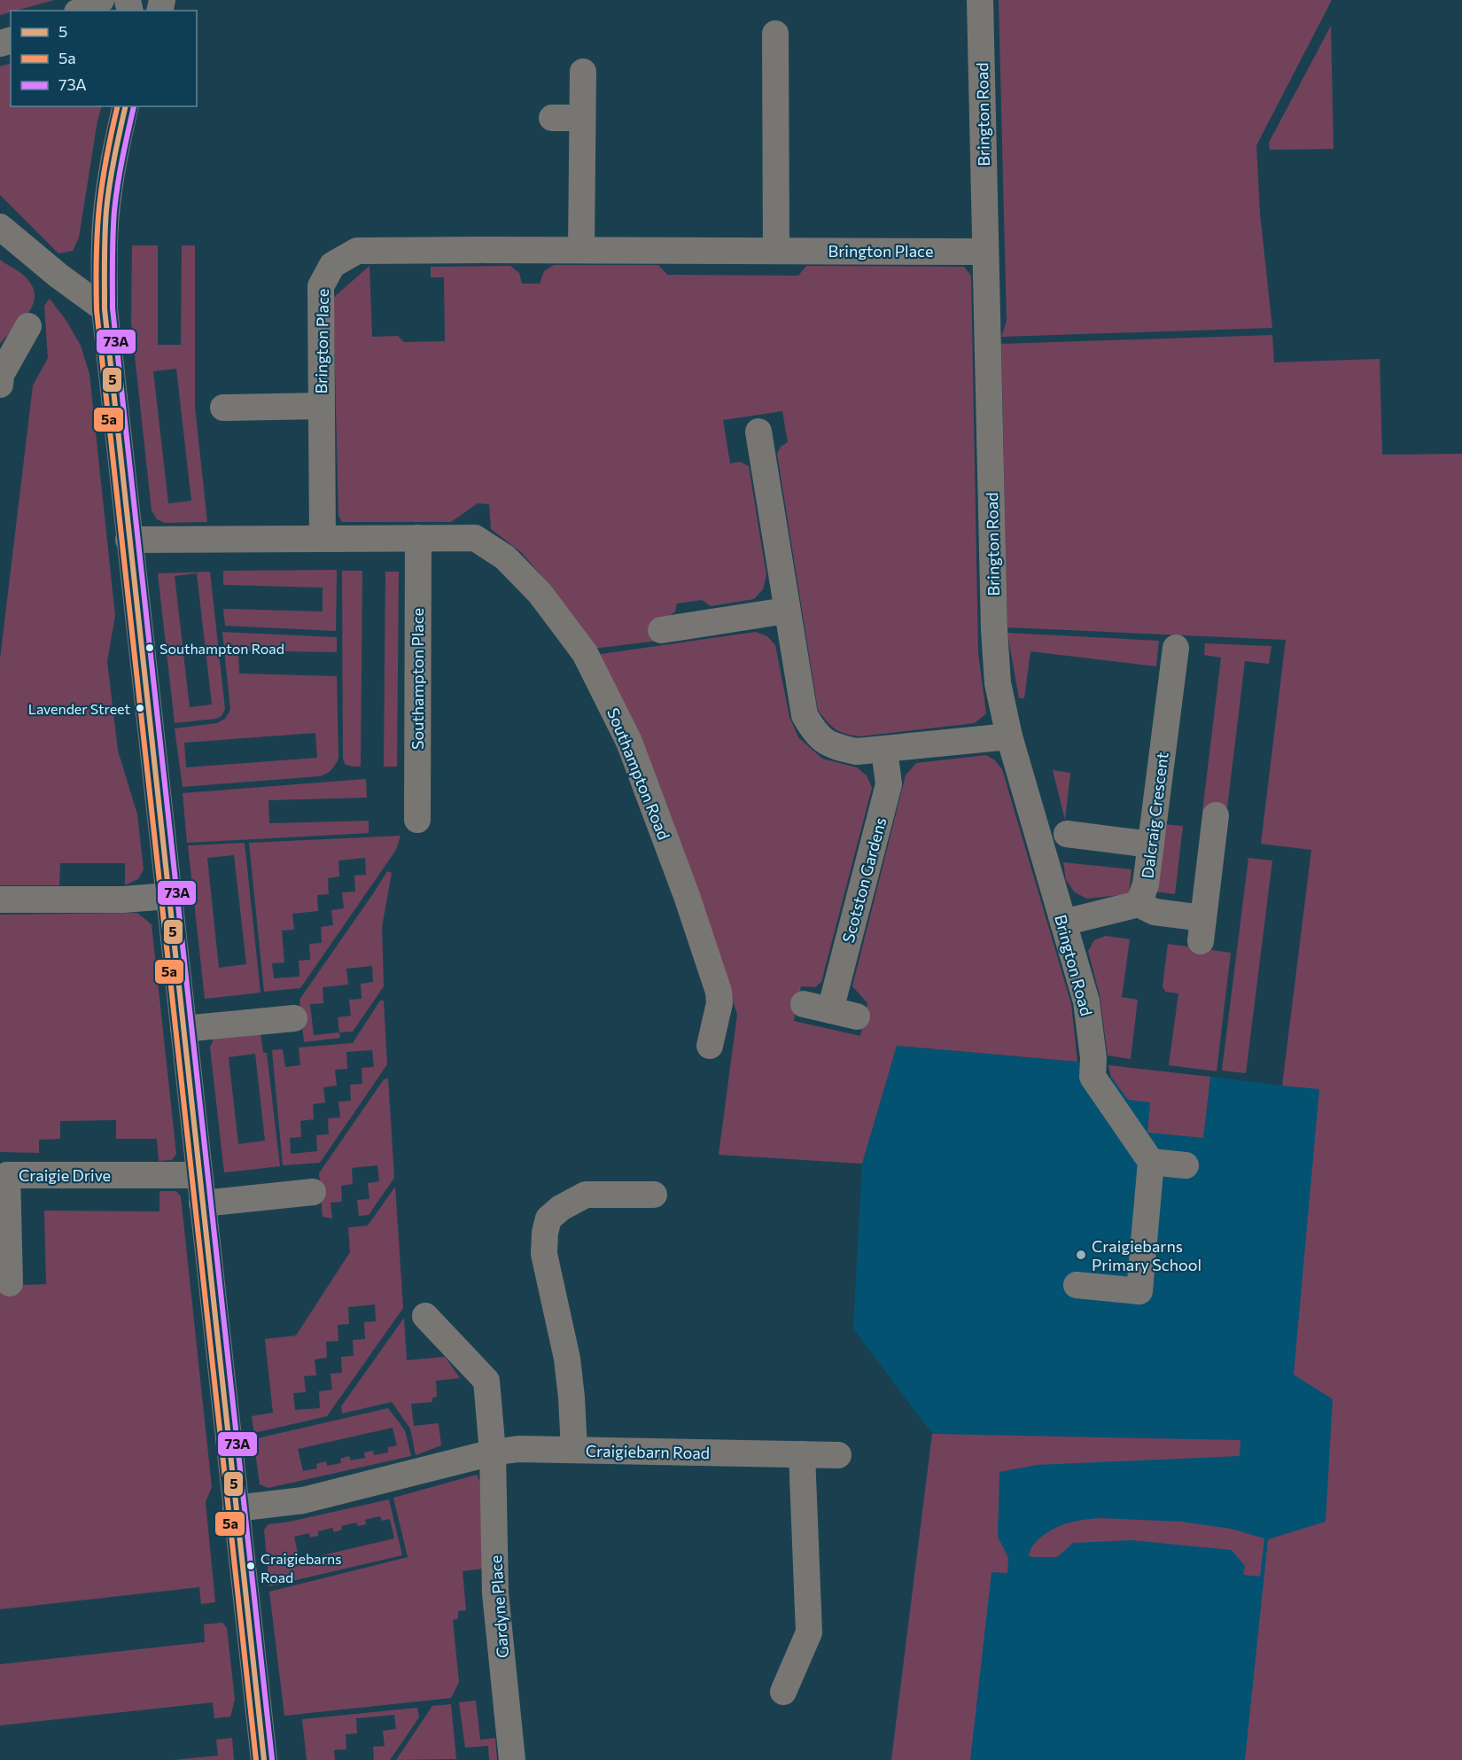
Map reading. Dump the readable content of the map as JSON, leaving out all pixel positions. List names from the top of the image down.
{
  "streets": {
    "street": [
      "Brington Road",
      "Brington Place",
      "Southampton Place",
      "Southampton Road",
      "Dalcraig Crescent",
      "Scotston Gardens",
      "Craigie Drive",
      "Craigiebarn Road",
      "Gardyne Place"
    ]
  },
  "crossings": [
    ["Brington Road", "Brington Place"],
    ["Brington Place", "Southampton Road"],
    ["Southampton Place", "Southampton Road"],
    ["Craigiebarn Road", "Gardyne Place"]
  ],
  "places": [
    "Southampton Road",
    "Lavender Street",
    "Craigiebarns Primary School",
    "Craigiebarns Road"
  ],
  "lines": ["transit line 5", "transit line 5a", "transit line 73A"],
  "legend": ["5", "5a", "73A"]
}
